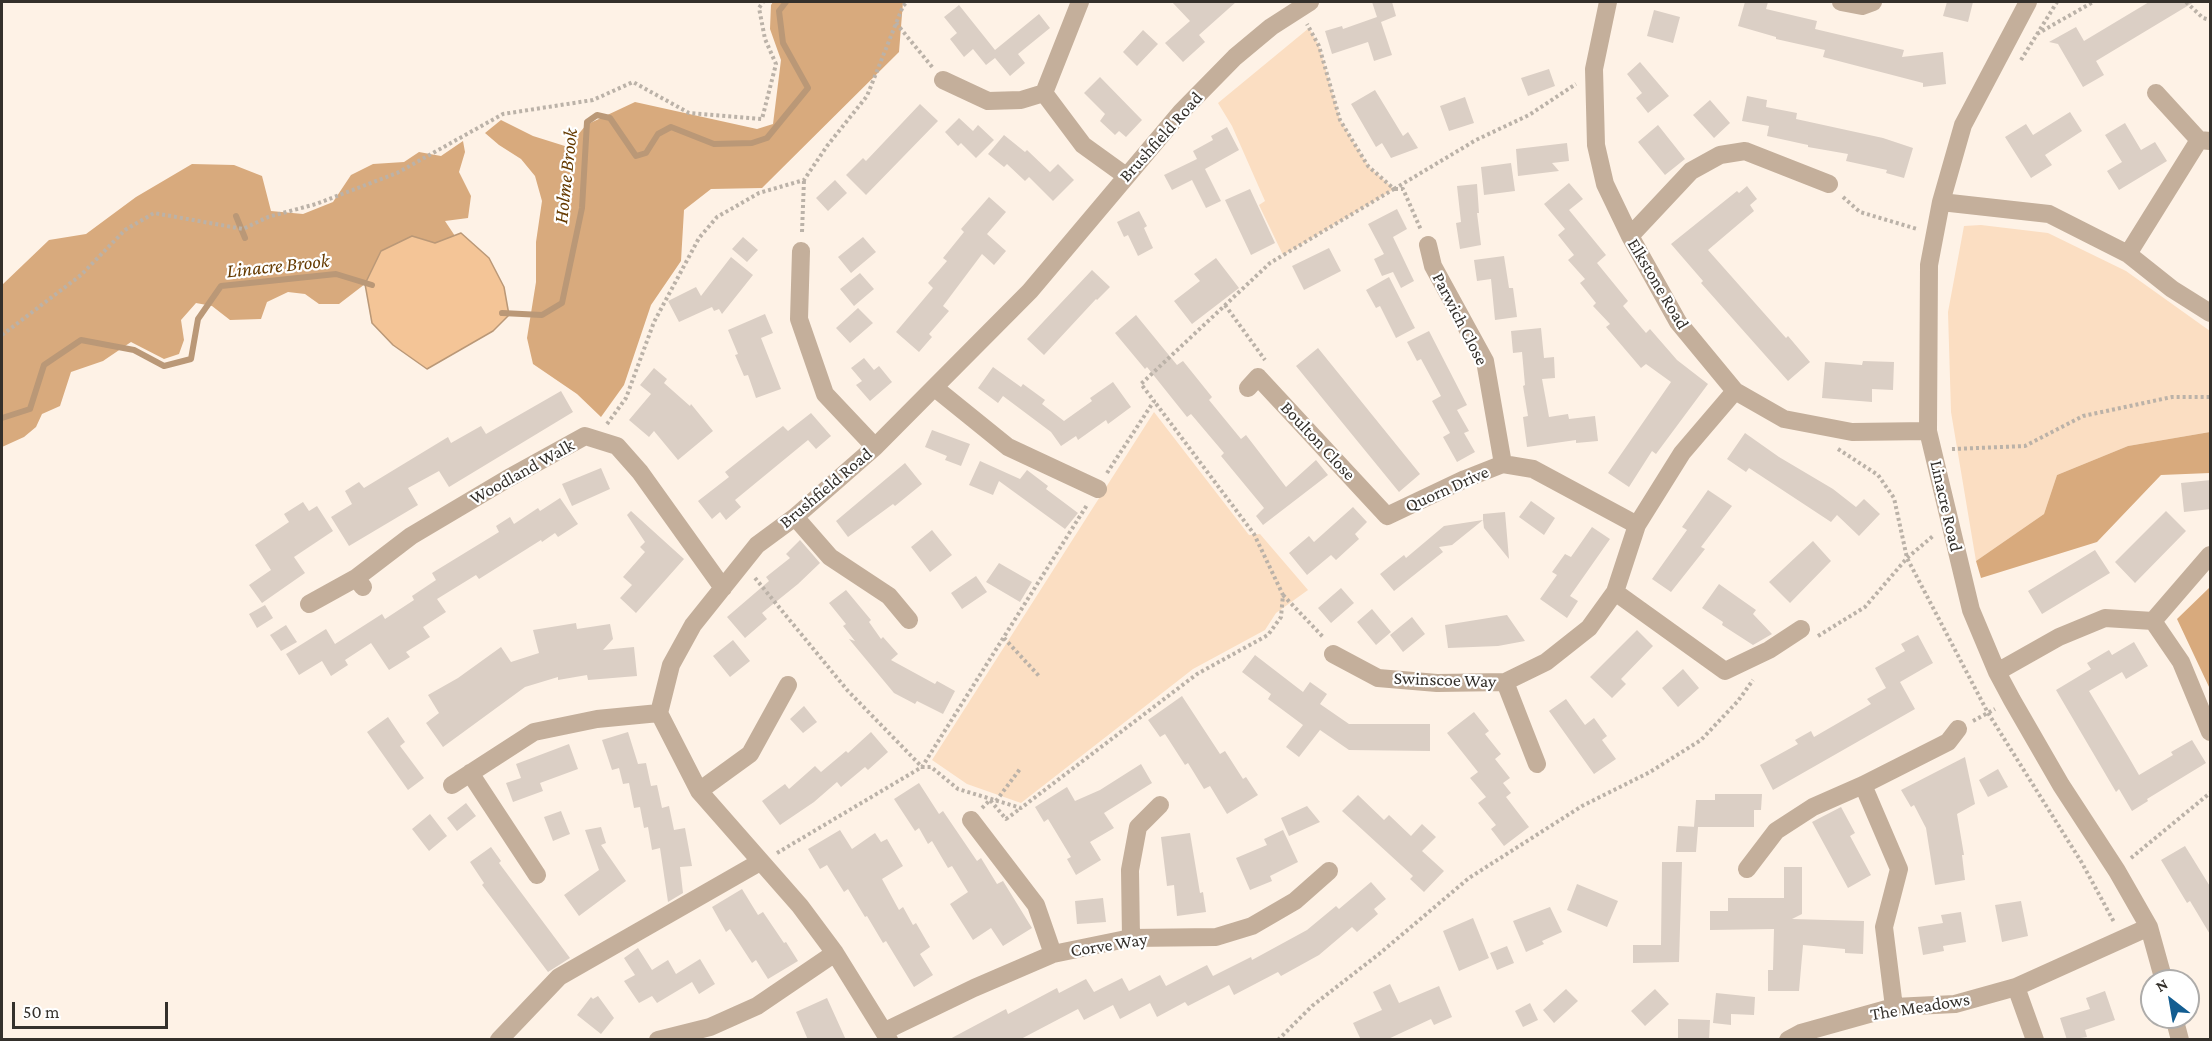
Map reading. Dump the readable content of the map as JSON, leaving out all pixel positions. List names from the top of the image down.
{
  "streets": {
    "street": [
      "Brushfield Road",
      "Elkstone Road",
      "Parwich Close",
      "Boulton Close",
      "Woodland Walk",
      "Quorn Drive",
      "Linacre Road",
      "Swinscoe Way",
      "Corve Way",
      "The Meadows"
    ]
  },
  "crossings": [
    ["Brushfield Road", "Woodland Walk"],
    ["Elkstone Road", "Linacre Road"],
    ["Elkstone Road", "Swinscoe Way"],
    ["Parwich Close", "Quorn Drive"],
    ["Boulton Close", "Quorn Drive"],
    ["Quorn Drive", "Swinscoe Way"],
    ["Linacre Road", "The Meadows"]
  ],
  "water": ["Holme Brook", "Linacre Brook"],
  "scale_bar": "50 m",
  "north": "top left"
}
